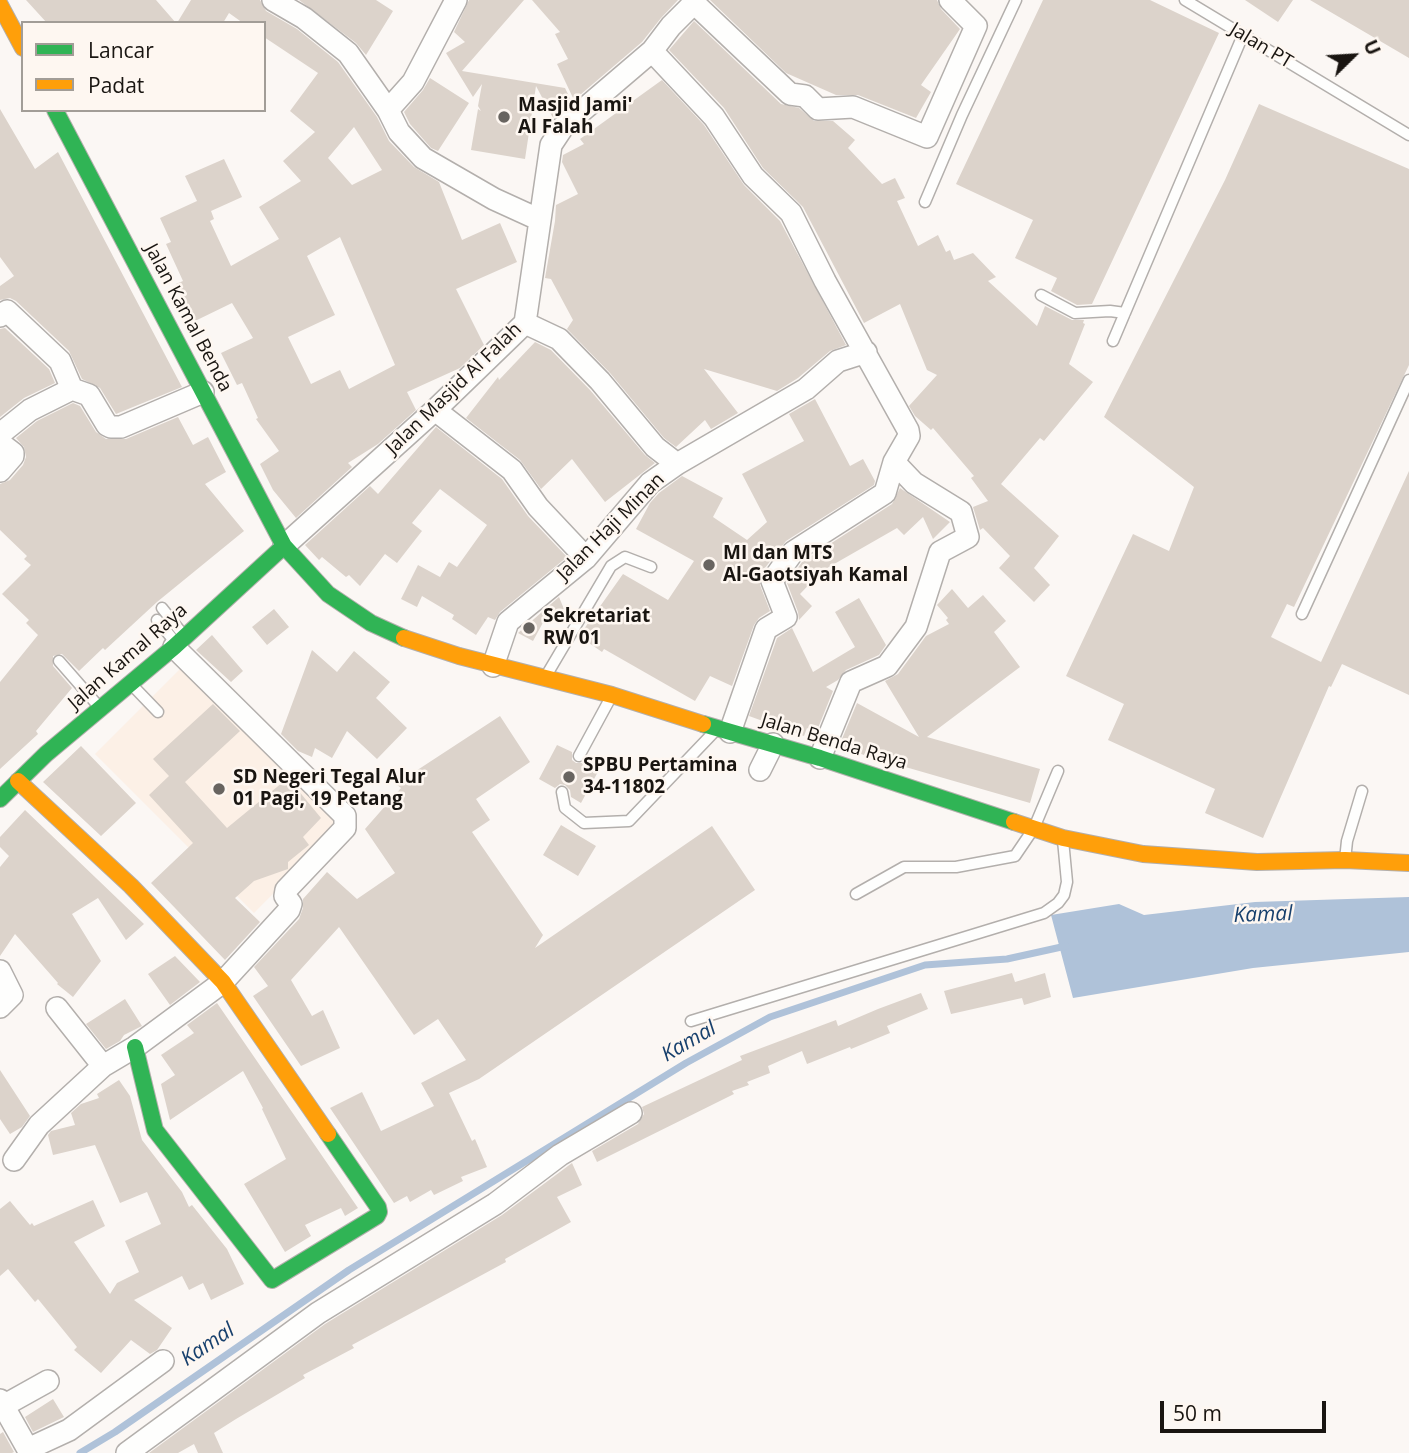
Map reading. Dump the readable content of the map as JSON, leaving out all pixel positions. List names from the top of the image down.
{
  "streets": {
    "main road": ["Jalan Kamal Benda", "Jalan Kamal Raya", "Jalan Benda Raya"],
    "street": ["Jalan Masjid Al Falah", "Jalan Haji Minan"],
    "lane": ["Jalan PT"]
  },
  "crossings": [
    ["Jalan Kamal Benda", "Jalan Masjid Al Falah"],
    ["Jalan Kamal Benda", "Jalan Kamal Raya"],
    ["Jalan Kamal Benda", "Jalan Benda Raya"],
    ["Jalan Masjid Al Falah", "Jalan Kamal Raya"],
    ["Jalan Masjid Al Falah", "Jalan Benda Raya"],
    ["Jalan Haji Minan", "Jalan Benda Raya"],
    ["Jalan Kamal Raya", "Jalan Benda Raya"]
  ],
  "water": ["Kamal"],
  "places": [
    "Masjid Jami' Al Falah",
    "MI dan MTS Al-Gaotsiyah Kamal",
    "Sekretariat RW 01",
    "SPBU Pertamina 34-11802",
    "SD Negeri Tegal Alur 01 Pagi, 19 Petang"
  ],
  "legend": ["Lancar", "Padat"],
  "scale_bar": "50 m",
  "north": "top right"
}
